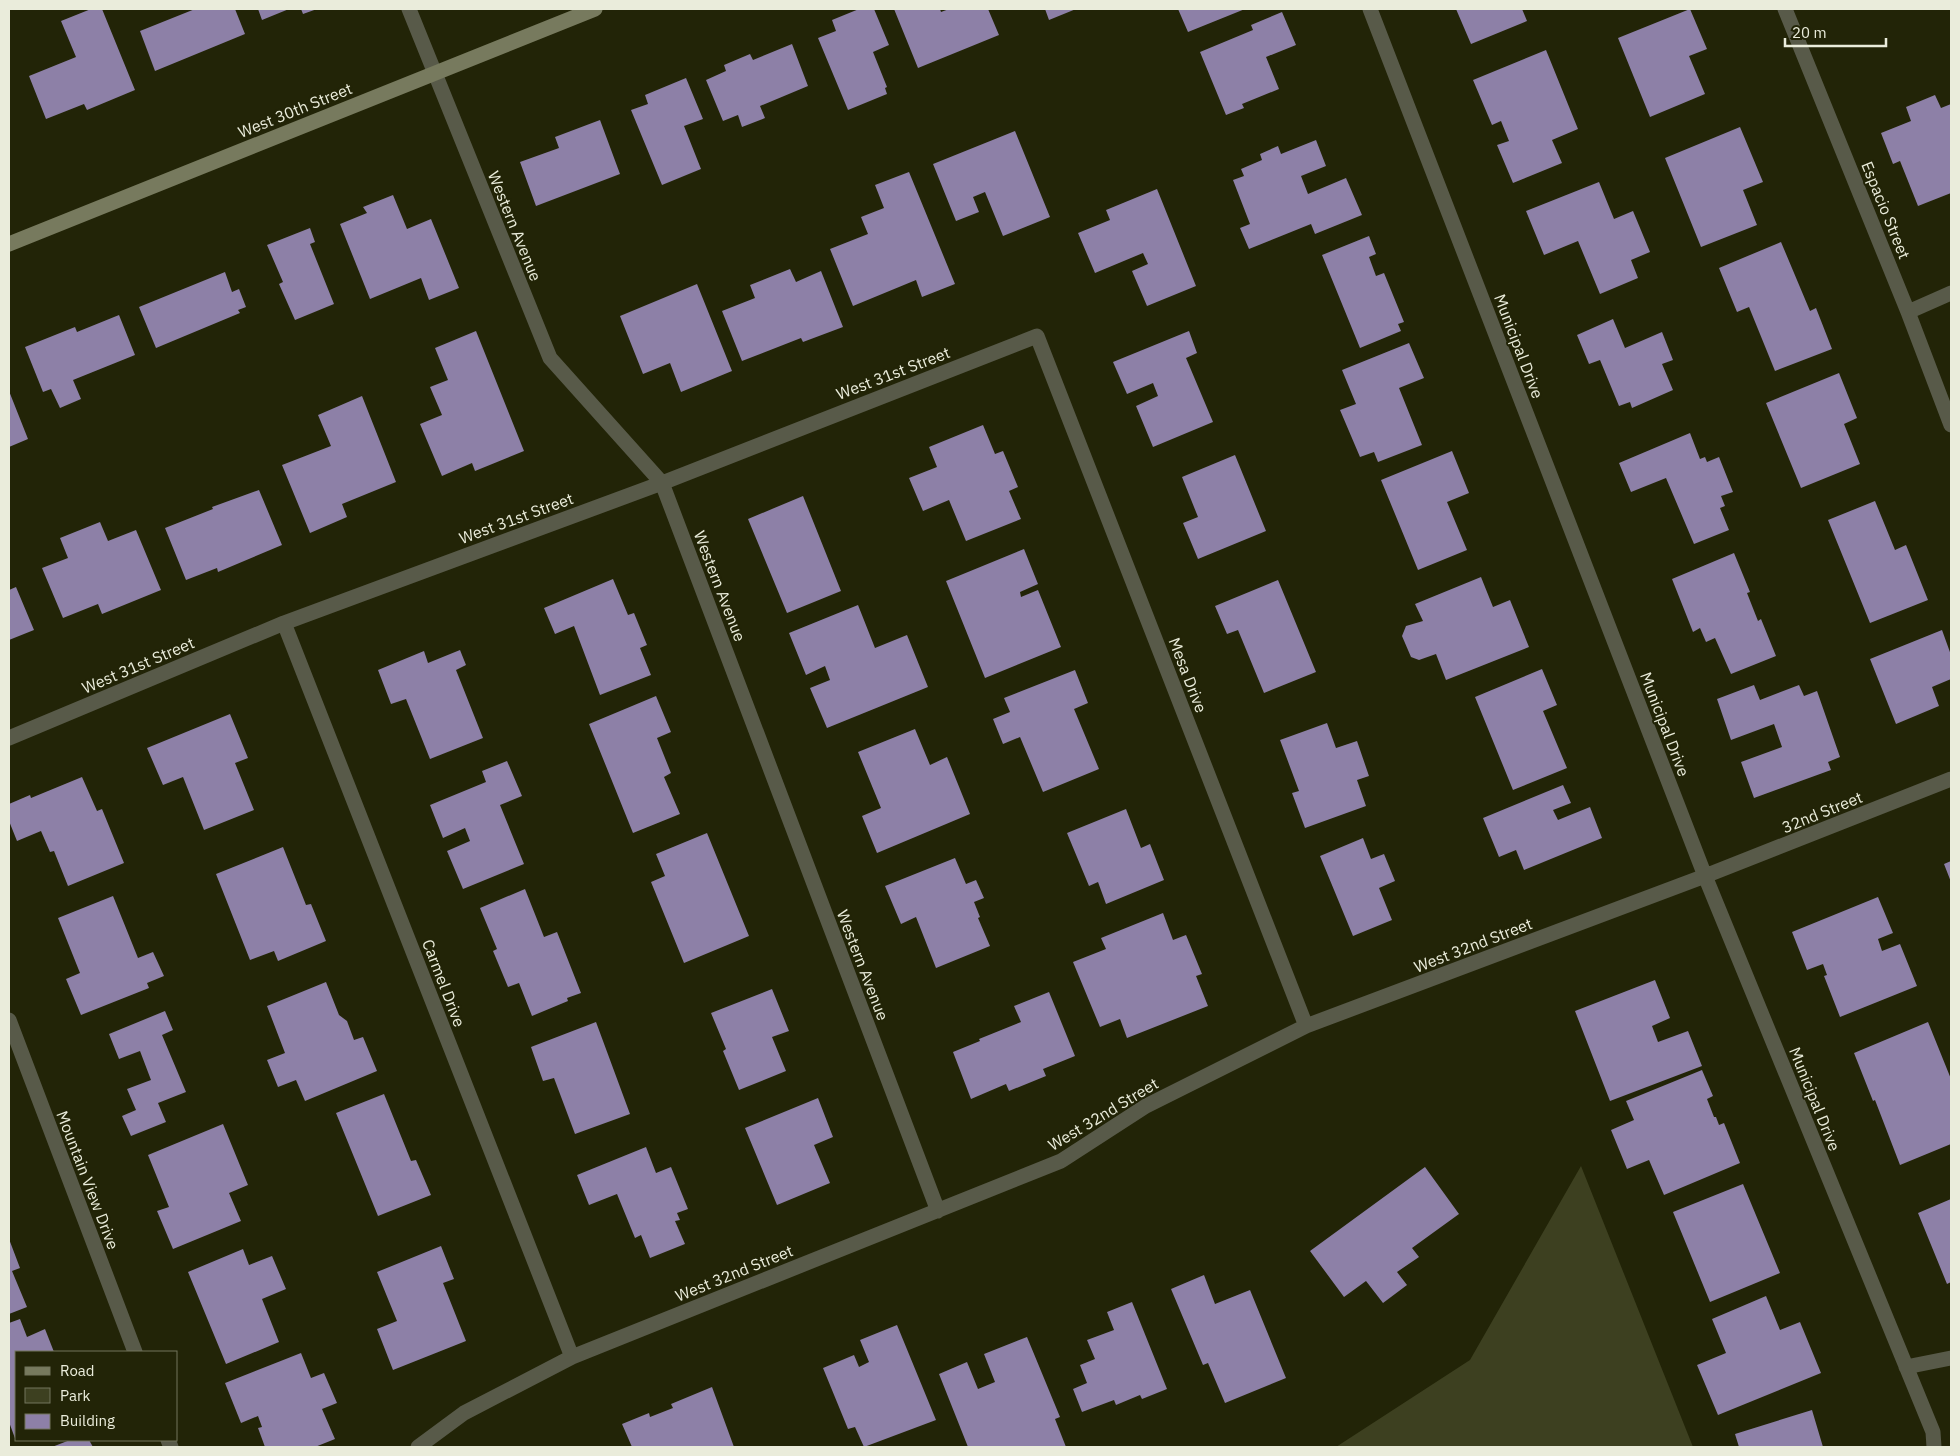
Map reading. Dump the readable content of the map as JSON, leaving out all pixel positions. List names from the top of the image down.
{
  "streets": {
    "main road": ["West 30th Street"],
    "street": [
      "Espacio Street",
      "Western Avenue",
      "Municipal Drive",
      "West 31st Street",
      "Mesa Drive",
      "32nd Street",
      "West 32nd Street",
      "Carmel Drive",
      "Mountain View Drive"
    ]
  },
  "crossings": [
    ["West 30th Street", "Western Avenue"],
    ["Western Avenue", "West 31st Street"],
    ["Western Avenue", "West 32nd Street"],
    ["Municipal Drive", "32nd Street"],
    ["Municipal Drive", "West 32nd Street"],
    ["West 31st Street", "Mesa Drive"],
    ["West 31st Street", "Carmel Drive"],
    ["Mesa Drive", "West 32nd Street"],
    ["32nd Street", "West 32nd Street"],
    ["West 32nd Street", "Carmel Drive"]
  ],
  "legend": ["Road", "Park", "Building"],
  "scale_bar": "20 m"
}
